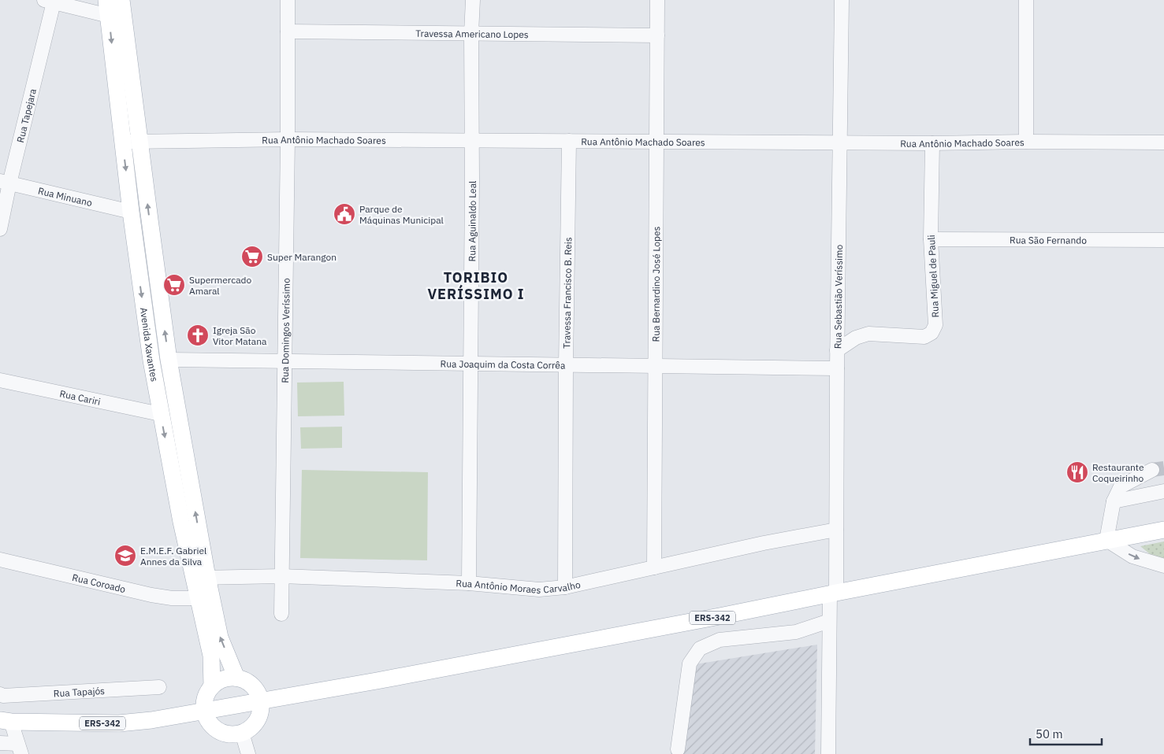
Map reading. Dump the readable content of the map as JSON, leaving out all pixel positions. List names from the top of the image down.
{
  "streets": {
    "main road": ["Avenida Xavantes", "ERS-342"],
    "street": [
      "Travessa Americano Lopes",
      "Rua Tapejara",
      "Rua Antônio Machado Soares",
      "Rua Minuano",
      "Rua Aguinaldo Leal",
      "Rua São Fernando",
      "Rua Miguel de Pauli",
      "Rua Bernardino José Lopes",
      "Travessa Francisco B. Reis",
      "Rua Sebastião Veríssimo",
      "Rua Domingos Veríssimo",
      "Rua Joaquim da Costa Corrêa",
      "Rua Cariri",
      "Rua Coroado",
      "Rua Antônio Moraes Carvalho",
      "Rua Tapajós"
    ]
  },
  "crossings": [
    ["Travessa Americano Lopes", "Rua Aguinaldo Leal"],
    ["Travessa Americano Lopes", "Rua Bernardino José Lopes"],
    ["Travessa Americano Lopes", "Rua Domingos Veríssimo"],
    ["Rua Tapejara", "Rua Minuano"],
    ["Rua Antônio Machado Soares", "Rua Aguinaldo Leal"],
    ["Rua Antônio Machado Soares", "Rua Miguel de Pauli"],
    ["Rua Antônio Machado Soares", "Rua Bernardino José Lopes"],
    ["Rua Antônio Machado Soares", "Travessa Francisco B. Reis"],
    ["Rua Antônio Machado Soares", "Rua Sebastião Veríssimo"],
    ["Rua Antônio Machado Soares", "Rua Domingos Veríssimo"],
    ["Rua Antônio Machado Soares", "Avenida Xavantes"],
    ["Rua Minuano", "Avenida Xavantes"],
    ["Rua Aguinaldo Leal", "Rua Joaquim da Costa Corrêa"],
    ["Rua Aguinaldo Leal", "Rua Antônio Moraes Carvalho"],
    ["Rua São Fernando", "Rua Miguel de Pauli"],
    ["Rua Miguel de Pauli", "Rua Sebastião Veríssimo"],
    ["Rua Bernardino José Lopes", "Rua Joaquim da Costa Corrêa"],
    ["Rua Bernardino José Lopes", "Rua Antônio Moraes Carvalho"],
    ["Travessa Francisco B. Reis", "Rua Joaquim da Costa Corrêa"],
    ["Travessa Francisco B. Reis", "Rua Antônio Moraes Carvalho"],
    ["Rua Sebastião Veríssimo", "Rua Joaquim da Costa Corrêa"],
    ["Rua Sebastião Veríssimo", "Rua Antônio Moraes Carvalho"],
    ["Rua Sebastião Veríssimo", "ERS-342"],
    ["Rua Domingos Veríssimo", "Rua Joaquim da Costa Corrêa"],
    ["Rua Domingos Veríssimo", "Rua Antônio Moraes Carvalho"],
    ["Avenida Xavantes", "Rua Joaquim da Costa Corrêa"],
    ["Avenida Xavantes", "Rua Cariri"],
    ["Avenida Xavantes", "Rua Coroado"],
    ["Avenida Xavantes", "Rua Antônio Moraes Carvalho"],
    ["Avenida Xavantes", "ERS-342"]
  ],
  "districts": ["TORIBIO VERÍSSIMO I"],
  "places": {
    "public building": ["Parque de Máquinas Municipal"],
    "supermarket": ["Super Marangon", "Supermercado Amaral"],
    "church": ["Igreja São Vitor Matana"],
    "restaurant": ["Restaurante Coqueirinho"],
    "school or university": ["E.M.E.F. Gabriel Annes da Silva"]
  },
  "scale_bar": "50 m"
}
